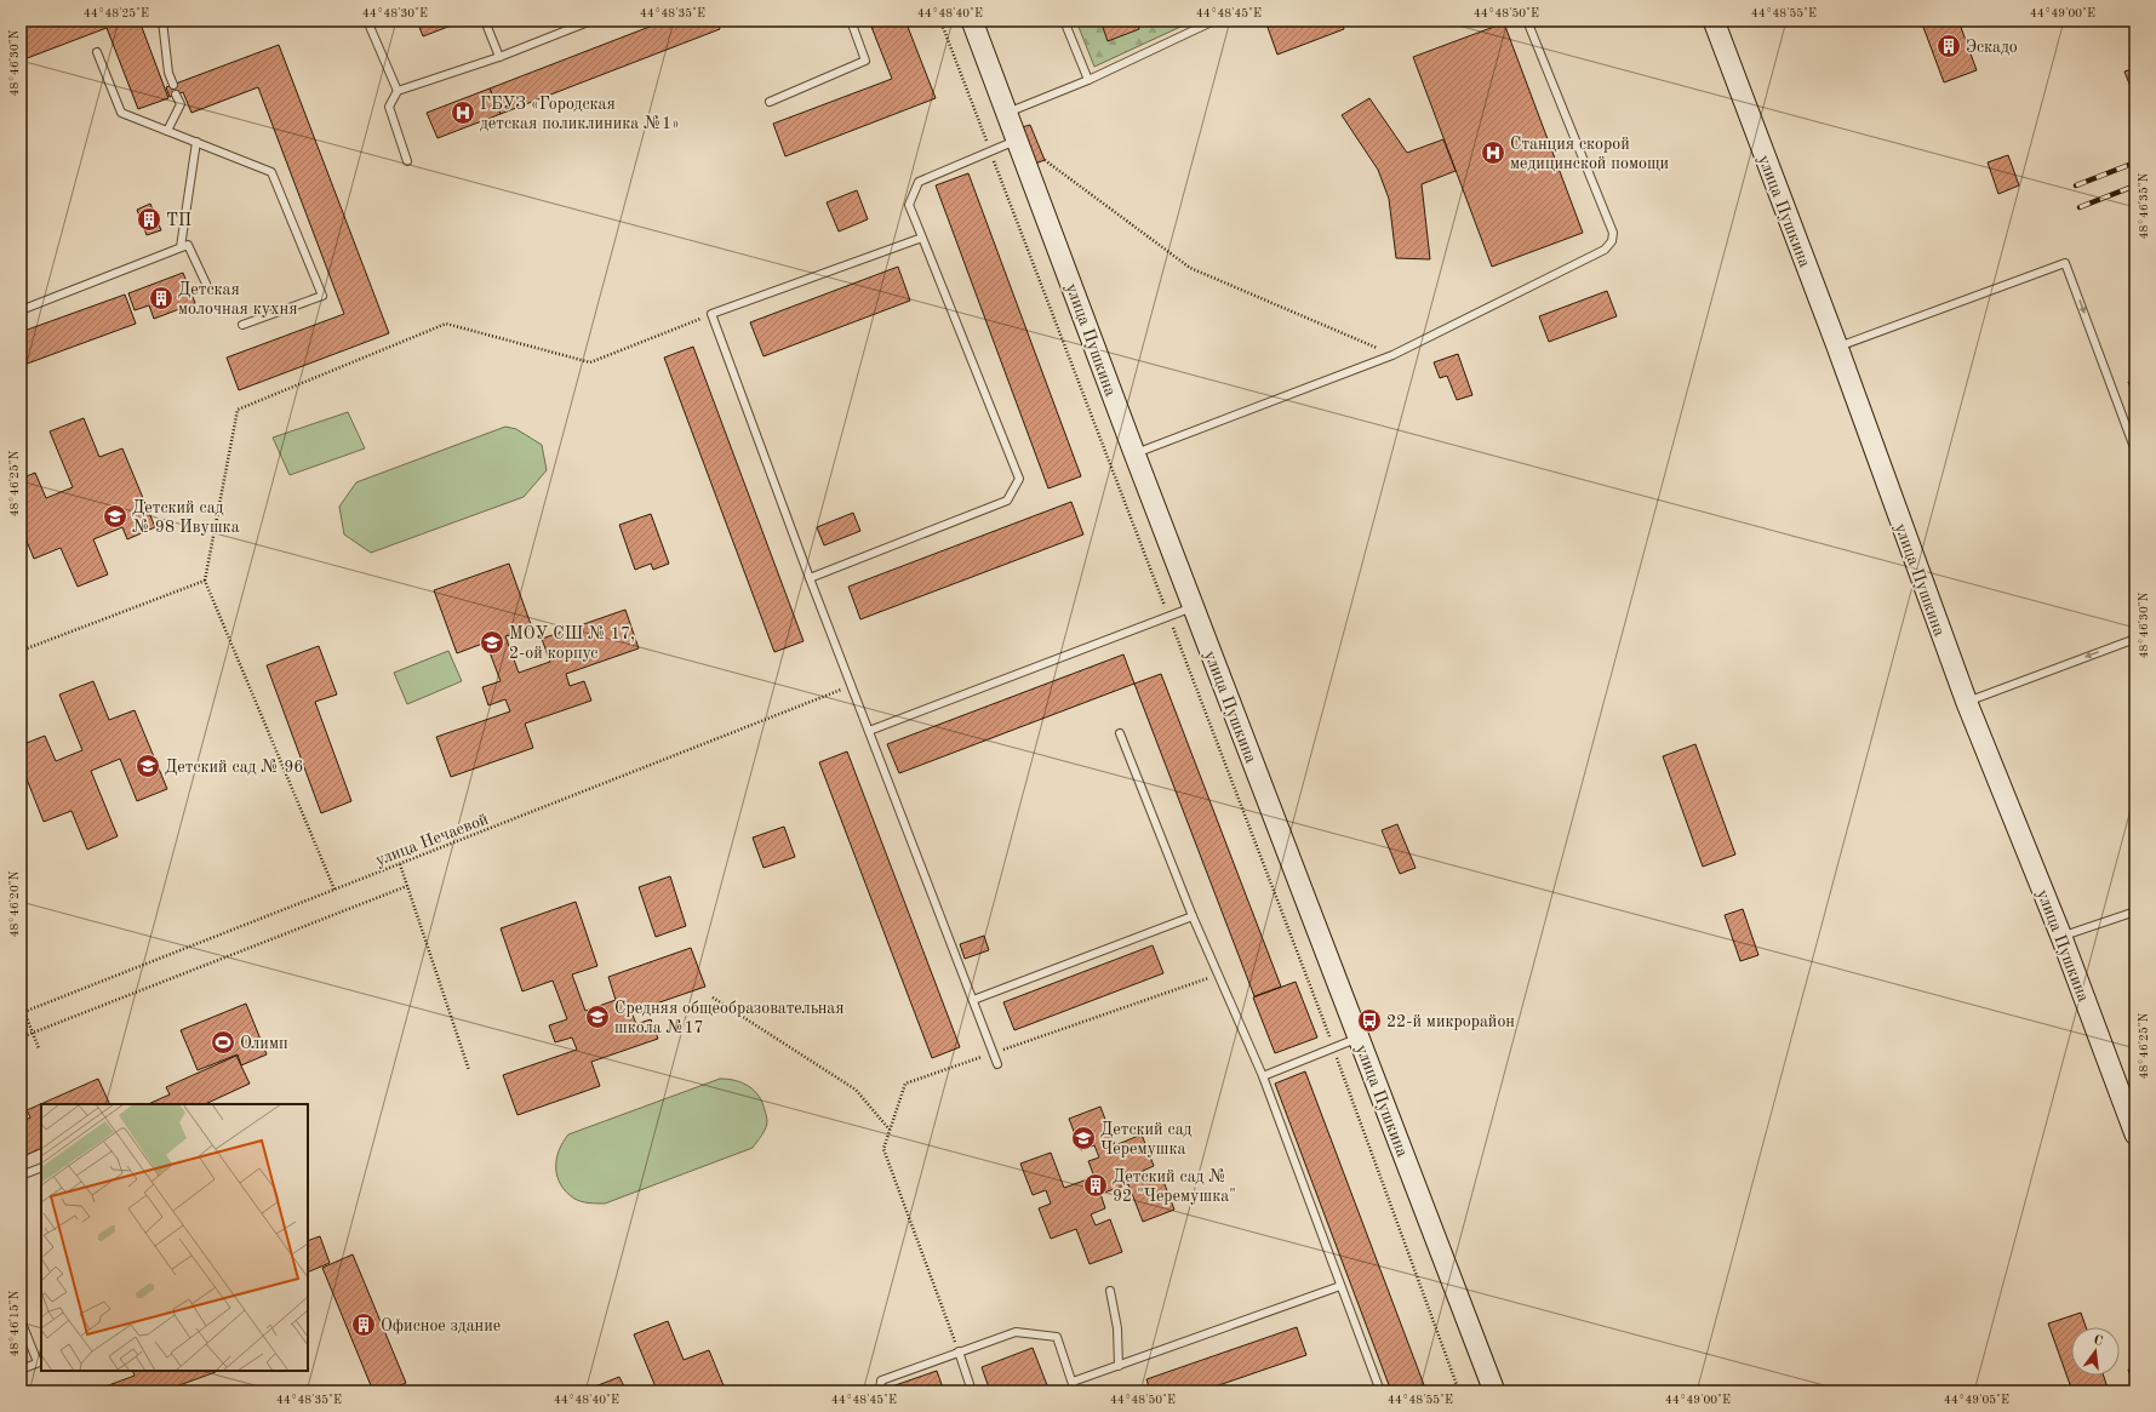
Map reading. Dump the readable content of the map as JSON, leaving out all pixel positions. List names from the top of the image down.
{
  "streets": {
    "street": ["улица Пушкина"],
    "path": ["улица Нечаевой"]
  },
  "places": {
    "building": [
      "Эскадо",
      "ТП",
      "Детская молочная кухня",
      "Детский сад № 92 \"Черемушка\"",
      "Офисное здание"
    ],
    "hospital": ["ГБУЗ «Городская детская поликлиника №1»", "Станция скорой медицинской помощи"],
    "school or university": [
      "Детский сад № 98 Ивушка",
      "МОУ СШ № 17, 2-ой корпус",
      "Детский сад № 96",
      "Средняя общеобразовательная школа №17",
      "Детский сад Черемушка"
    ],
    "bus stop": ["22-й микрорайон"],
    "sports": ["Олимп"]
  },
  "north": "top",
  "coordinates": [
    "44°48'25\"E",
    "44°48'30\"E",
    "44°48'35\"E",
    "44°48'40\"E",
    "44°48'45\"E",
    "44°48'50\"E",
    "44°48'55\"E",
    "44°49'00\"E",
    "48°46'30\"N",
    "48°46'35\"N",
    "48°46'25\"N",
    "48°46'20\"N",
    "48°46'15\"N",
    "44°49'05\"E"
  ]
}
